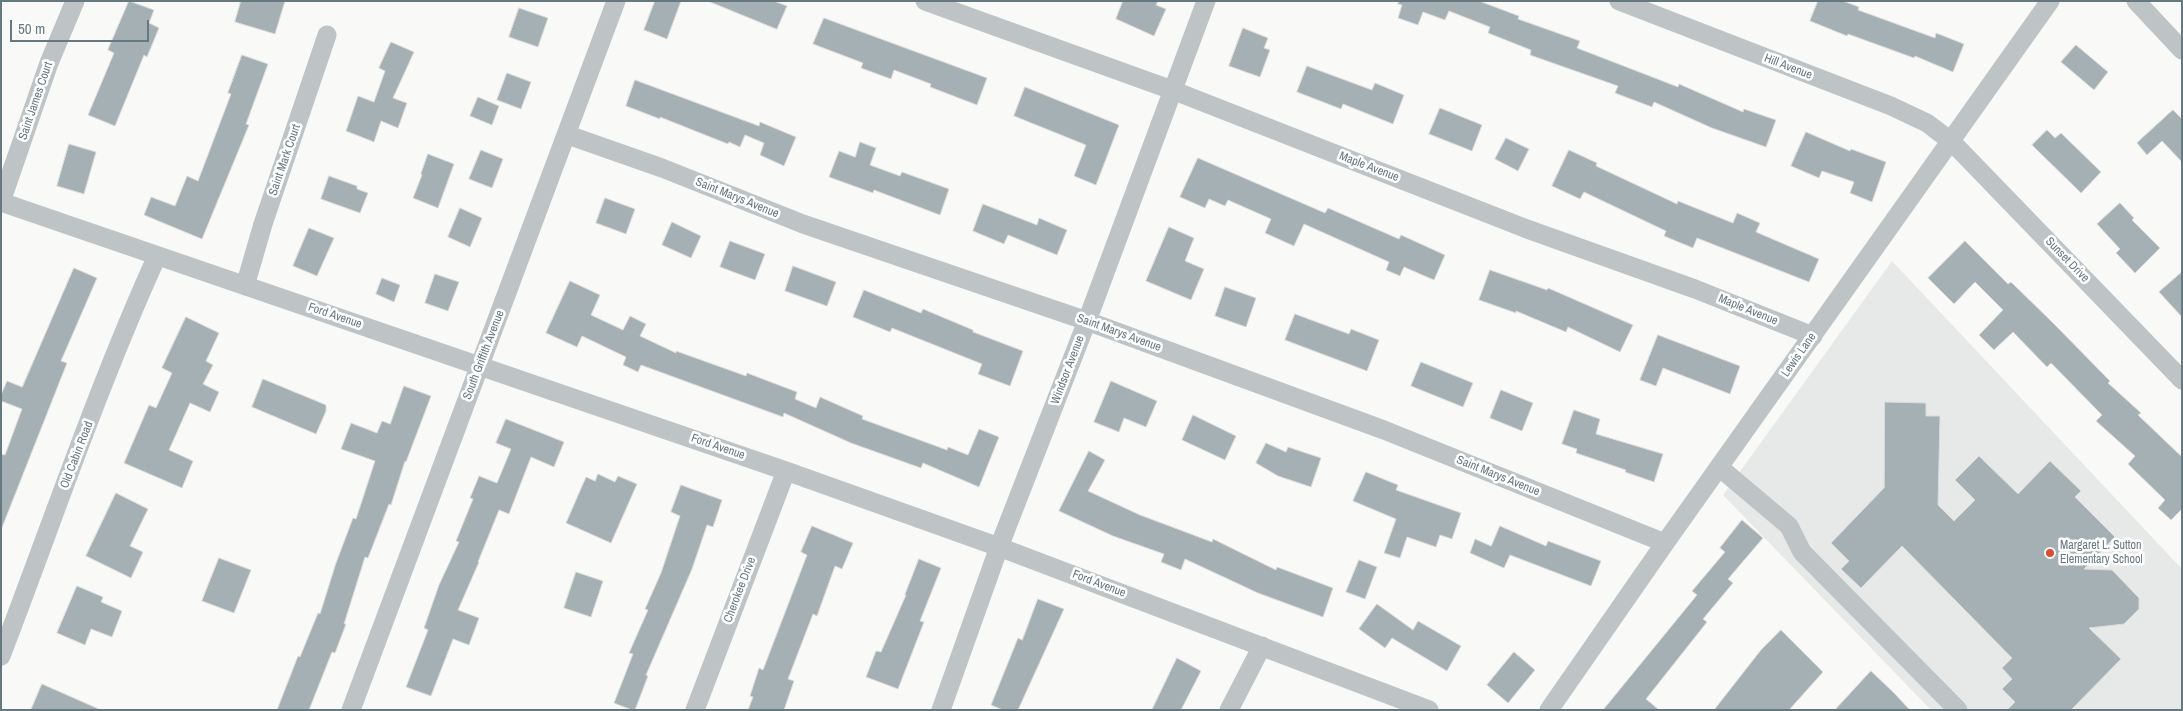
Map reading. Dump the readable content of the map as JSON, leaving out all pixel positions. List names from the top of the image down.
{
  "streets": {
    "street": [
      "Hill Avenue",
      "Saint James Court",
      "Saint Mark Court",
      "Maple Avenue",
      "Saint Marys Avenue",
      "Sunset Drive",
      "Ford Avenue",
      "South Griffith Avenue",
      "Lewis Lane",
      "Windsor Avenue",
      "Old Cabin Road",
      "Cherokee Drive"
    ]
  },
  "crossings": [
    ["Hill Avenue", "Sunset Drive"],
    ["Hill Avenue", "Lewis Lane"],
    ["Saint James Court", "Ford Avenue"],
    ["Saint Mark Court", "Ford Avenue"],
    ["Maple Avenue", "Lewis Lane"],
    ["Maple Avenue", "Windsor Avenue"],
    ["Saint Marys Avenue", "South Griffith Avenue"],
    ["Saint Marys Avenue", "Lewis Lane"],
    ["Saint Marys Avenue", "Windsor Avenue"],
    ["Sunset Drive", "Lewis Lane"],
    ["Ford Avenue", "South Griffith Avenue"],
    ["Ford Avenue", "Windsor Avenue"],
    ["Ford Avenue", "Old Cabin Road"],
    ["Ford Avenue", "Cherokee Drive"]
  ],
  "places": ["Margaret L. Sutton Elementary School"],
  "scale_bar": "50 m"
}
